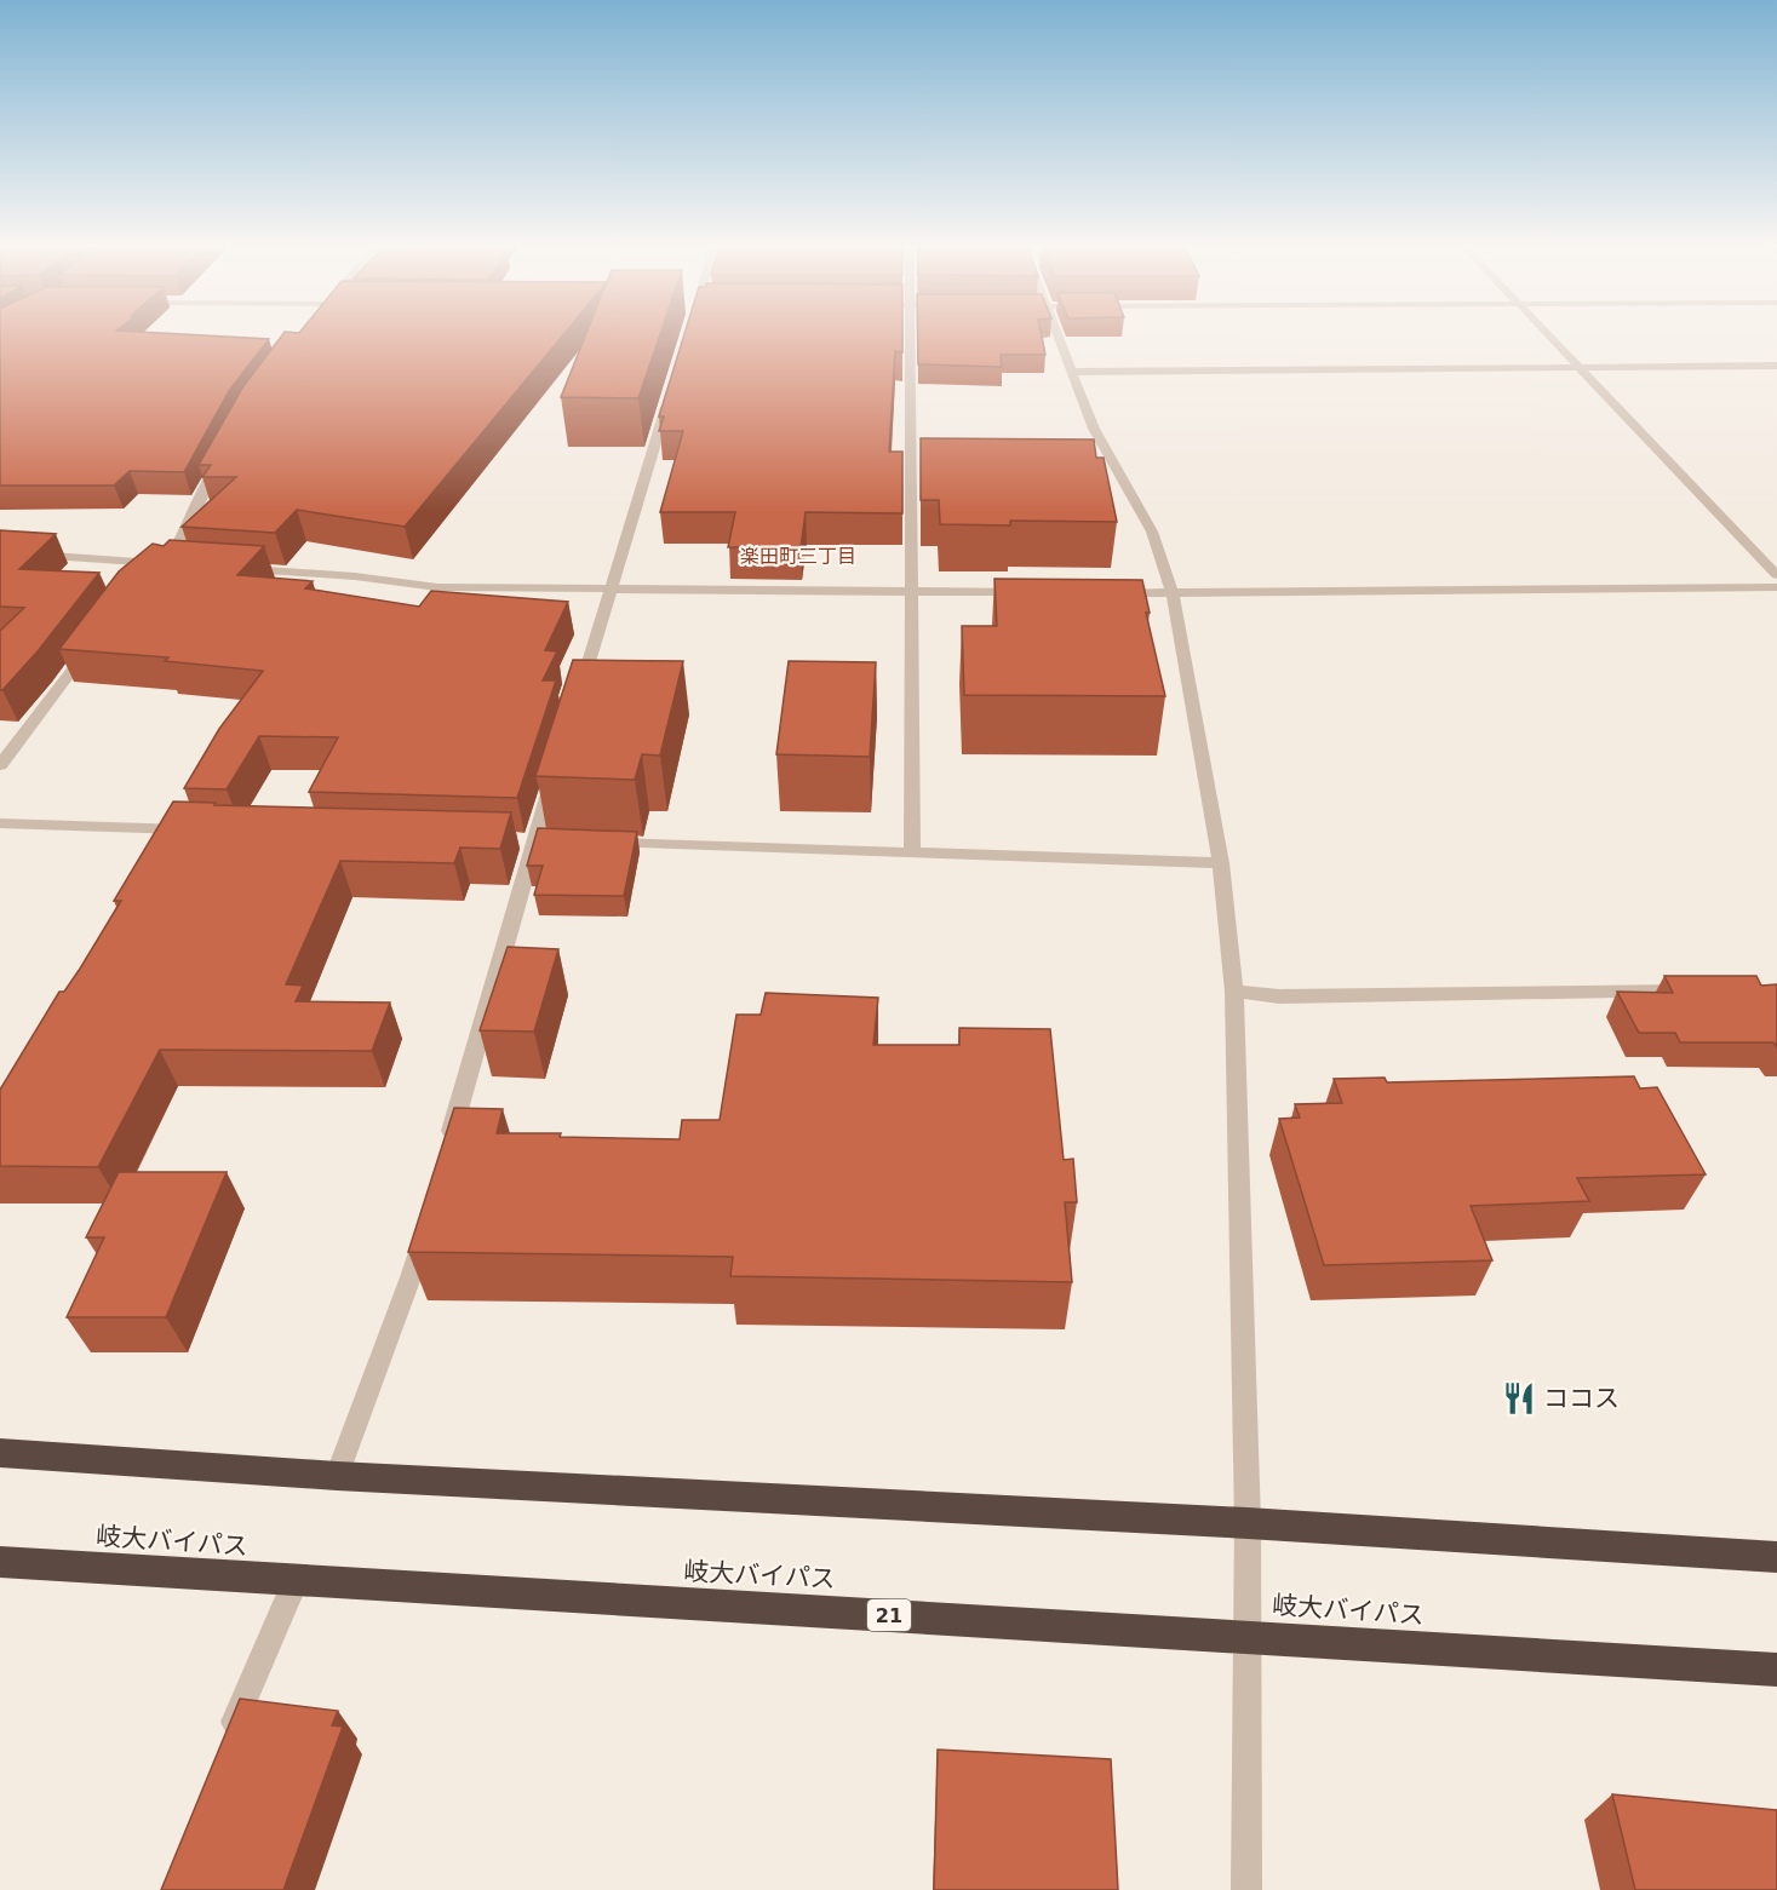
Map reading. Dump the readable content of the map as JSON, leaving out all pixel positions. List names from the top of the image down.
{
  "streets": {
    "highway": ["岐大バイパス", "21"]
  },
  "districts": ["楽田町三丁目"],
  "places": {
    "restaurant": ["ココス"]
  }
}
